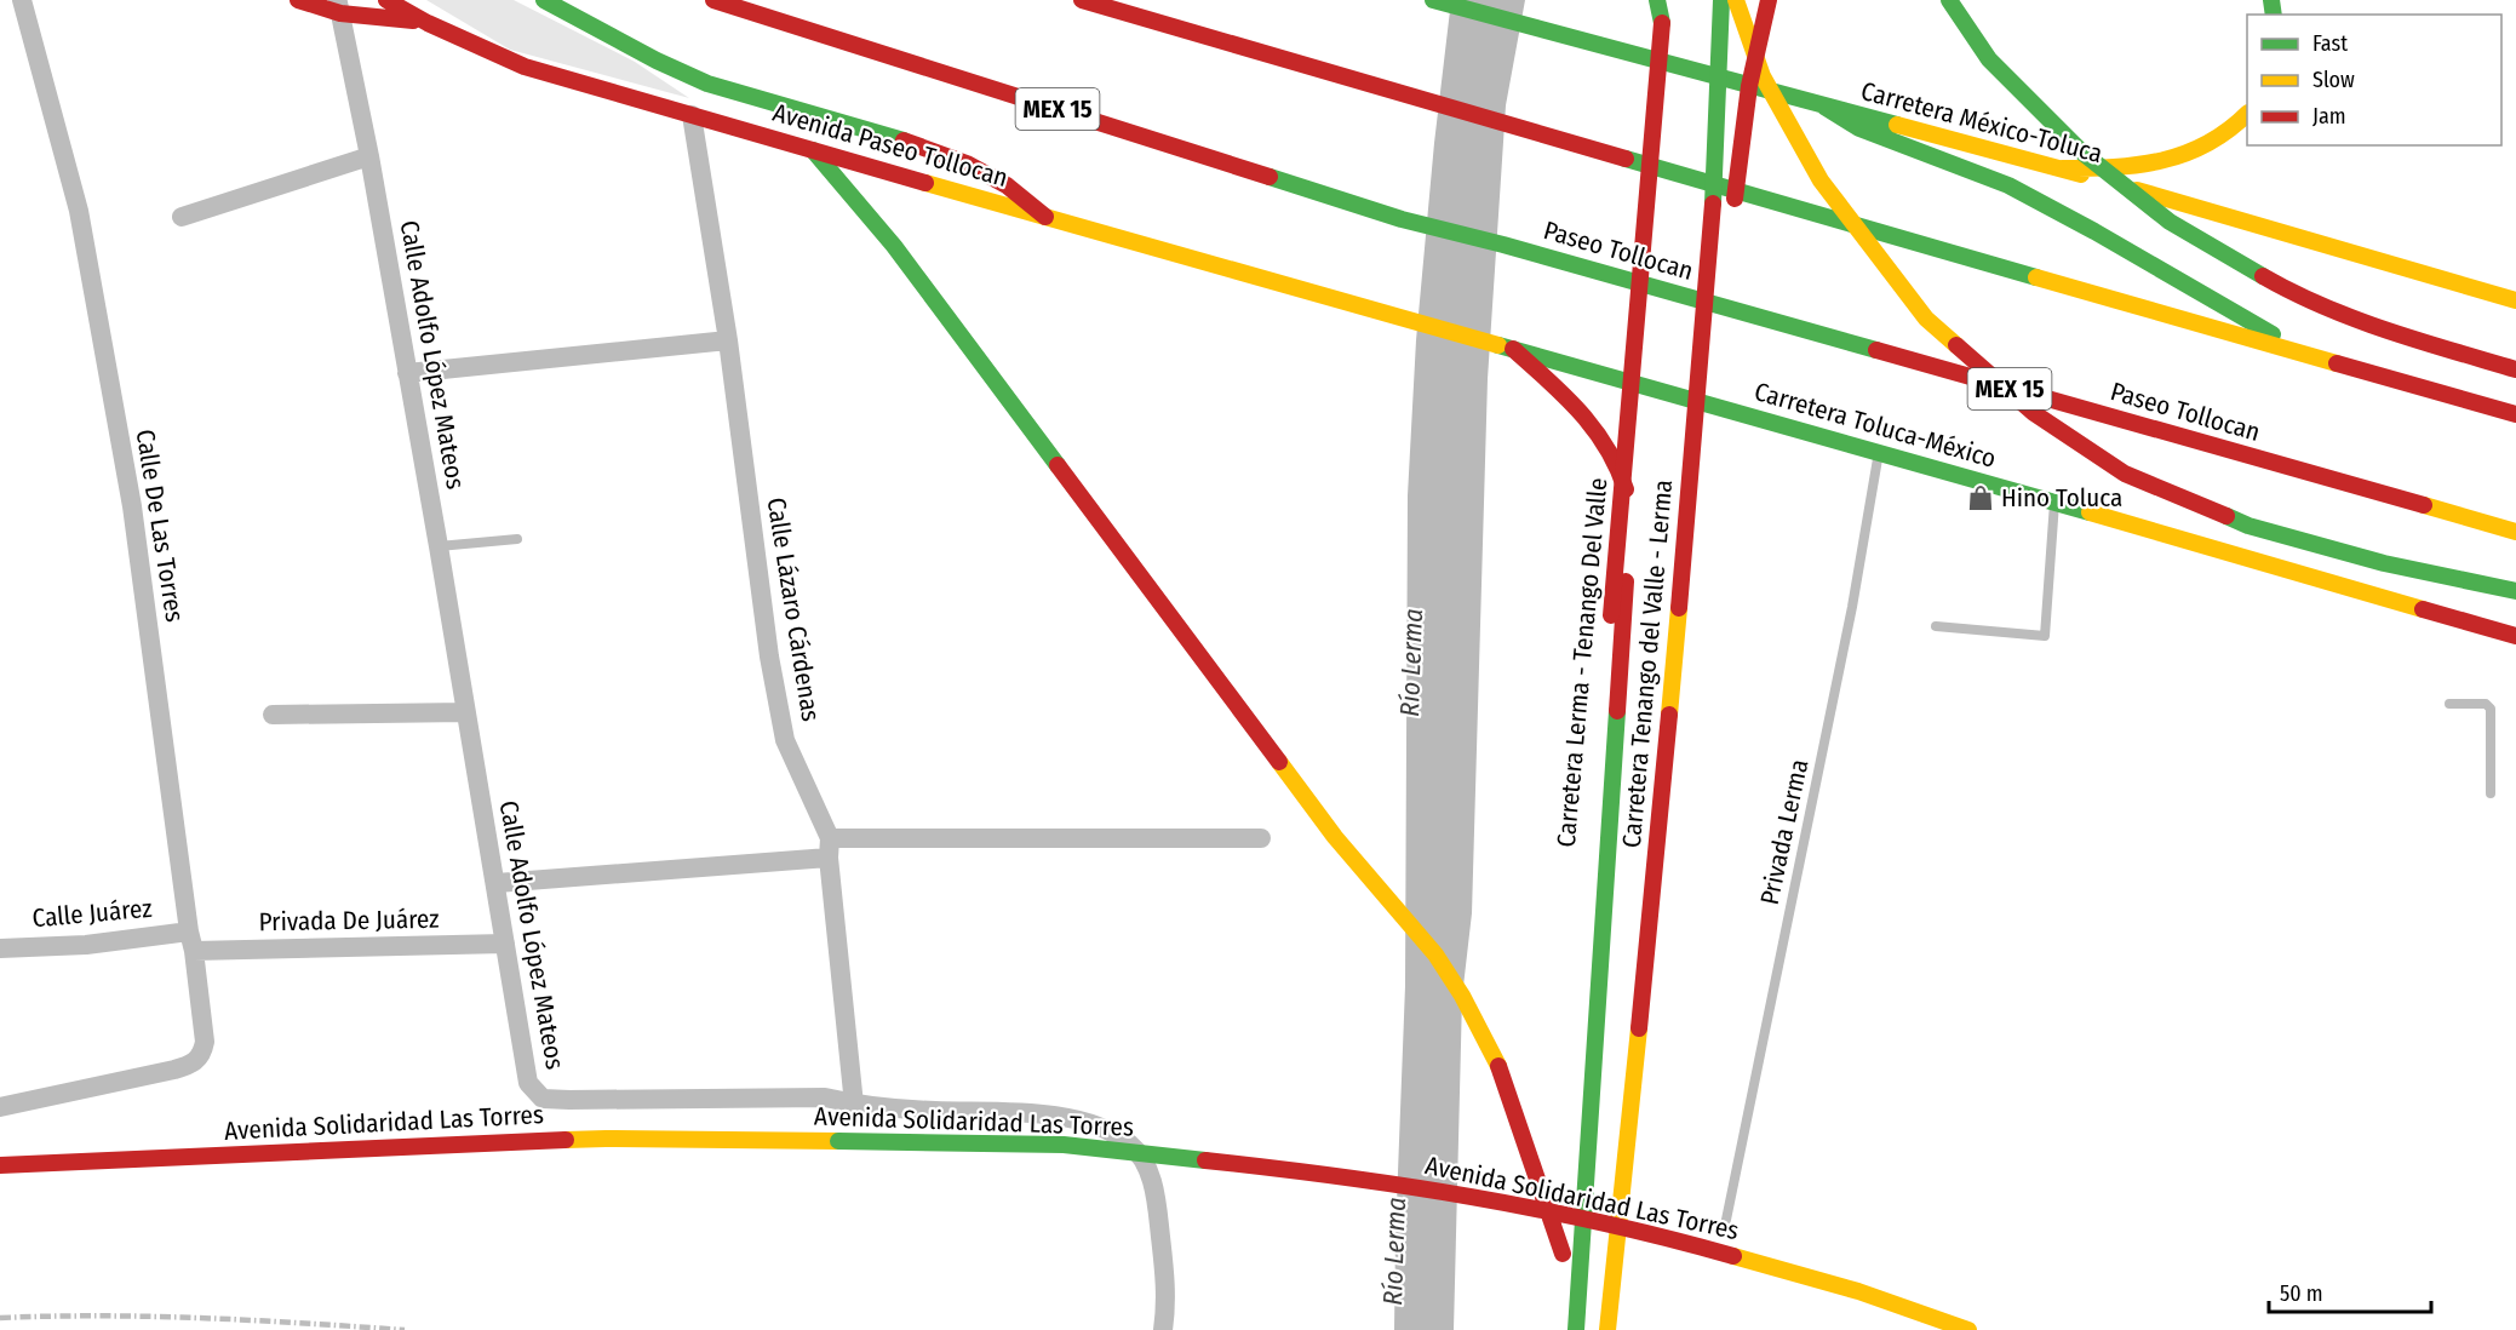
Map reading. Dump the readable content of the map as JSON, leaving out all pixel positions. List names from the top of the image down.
{
  "streets": {
    "main road": [
      "MEX 15",
      "Carretera México-Toluca",
      "Avenida Paseo Tollocan",
      "Paseo Tollocan",
      "Carretera Toluca-México",
      "Carretera Lerma - Tenango Del Valle",
      "Carretera Tenango del Valle - Lerma",
      "Avenida Solidaridad Las Torres"
    ],
    "street": [
      "Calle Adolfo López Mateos",
      "Calle De Las Torres",
      "Calle Lázaro Cárdenas",
      "Calle Juárez",
      "Privada De Juárez"
    ],
    "lane": ["Privada Lerma"]
  },
  "crossings": [
    ["Avenida Paseo Tollocan", "Carretera Toluca-México"],
    ["Avenida Paseo Tollocan", "Calle Lázaro Cárdenas"],
    ["Calle Adolfo López Mateos", "Calle Lázaro Cárdenas"],
    ["Calle Adolfo López Mateos", "Privada De Juárez"],
    ["Carretera Toluca-México", "Privada Lerma"],
    ["Calle De Las Torres", "Calle Juárez"],
    ["Calle De Las Torres", "Privada De Juárez"],
    ["Calle Juárez", "Privada De Juárez"]
  ],
  "water": ["Río Lerma"],
  "places": {
    "shop": ["Hino Toluca"]
  },
  "legend": ["Fast", "Slow", "Jam"],
  "scale_bar": "50 m"
}
